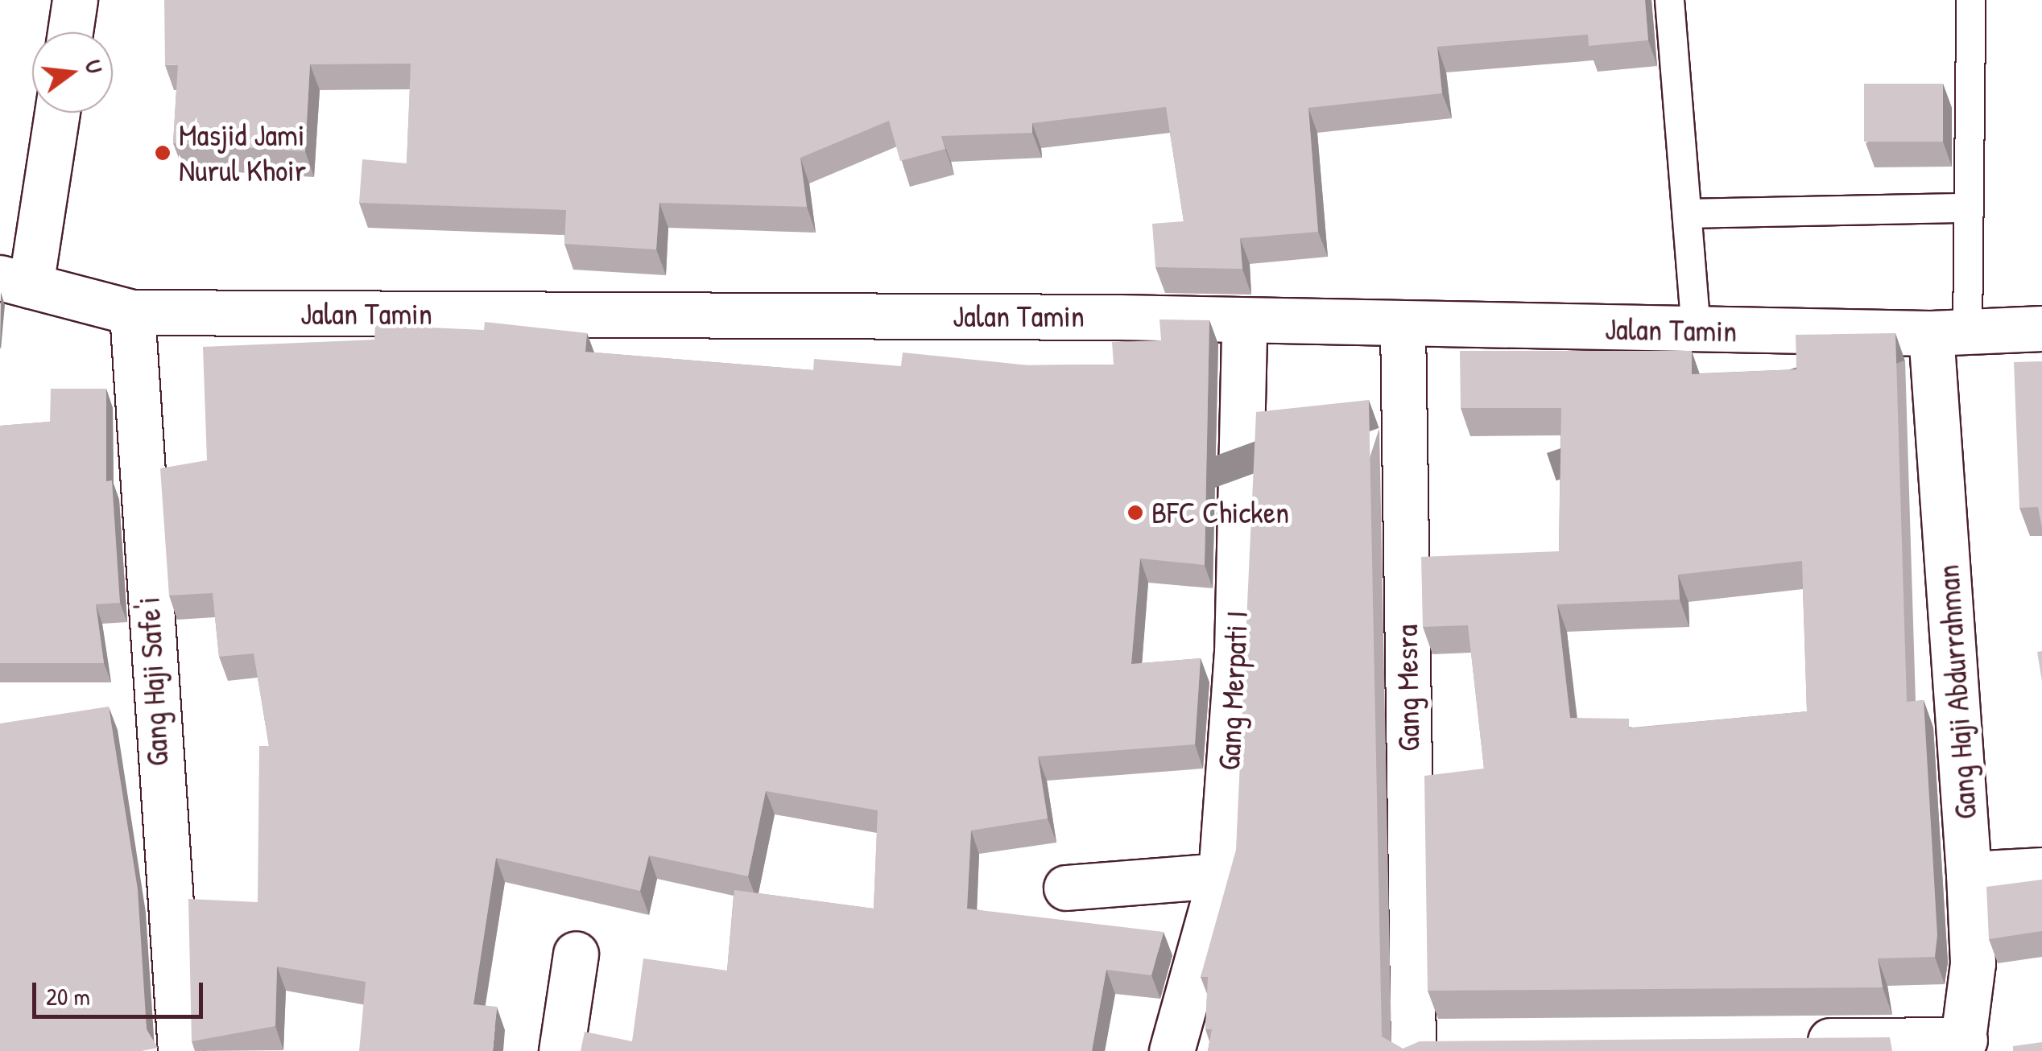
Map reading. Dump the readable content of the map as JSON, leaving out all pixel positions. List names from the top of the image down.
{
  "streets": {
    "street": [
      "Jalan Tamin",
      "Gang Haji Safe'i",
      "Gang Mesra",
      "Gang Merpati I",
      "Gang Haji Abdurrahman"
    ]
  },
  "crossings": [
    ["Jalan Tamin", "Gang Haji Safe'i"],
    ["Jalan Tamin", "Gang Mesra"],
    ["Jalan Tamin", "Gang Merpati I"],
    ["Jalan Tamin", "Gang Haji Abdurrahman"]
  ],
  "places": ["Masjid Jami Nurul Khoir", "BFC Chicken"],
  "scale_bar": "20 m",
  "north": "right"
}
